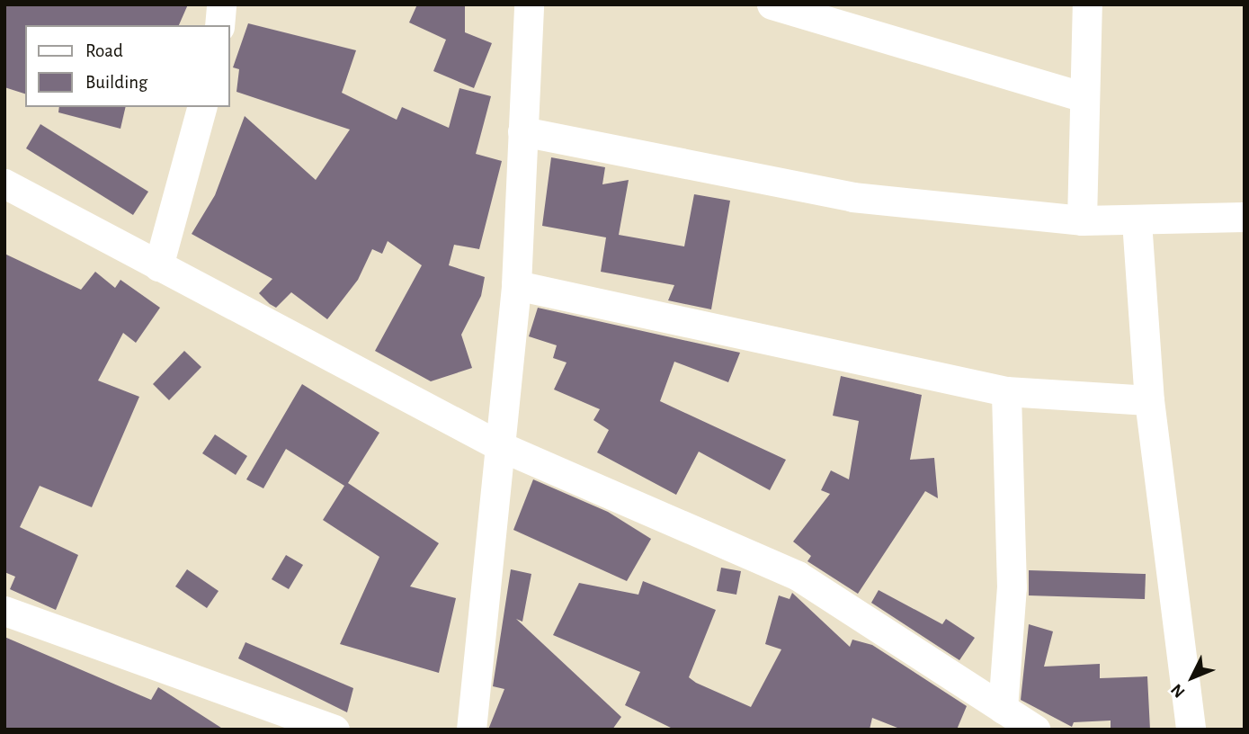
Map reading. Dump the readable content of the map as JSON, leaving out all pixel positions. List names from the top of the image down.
{
  "legend": ["Road", "Building"],
  "north": "bottom left"
}
